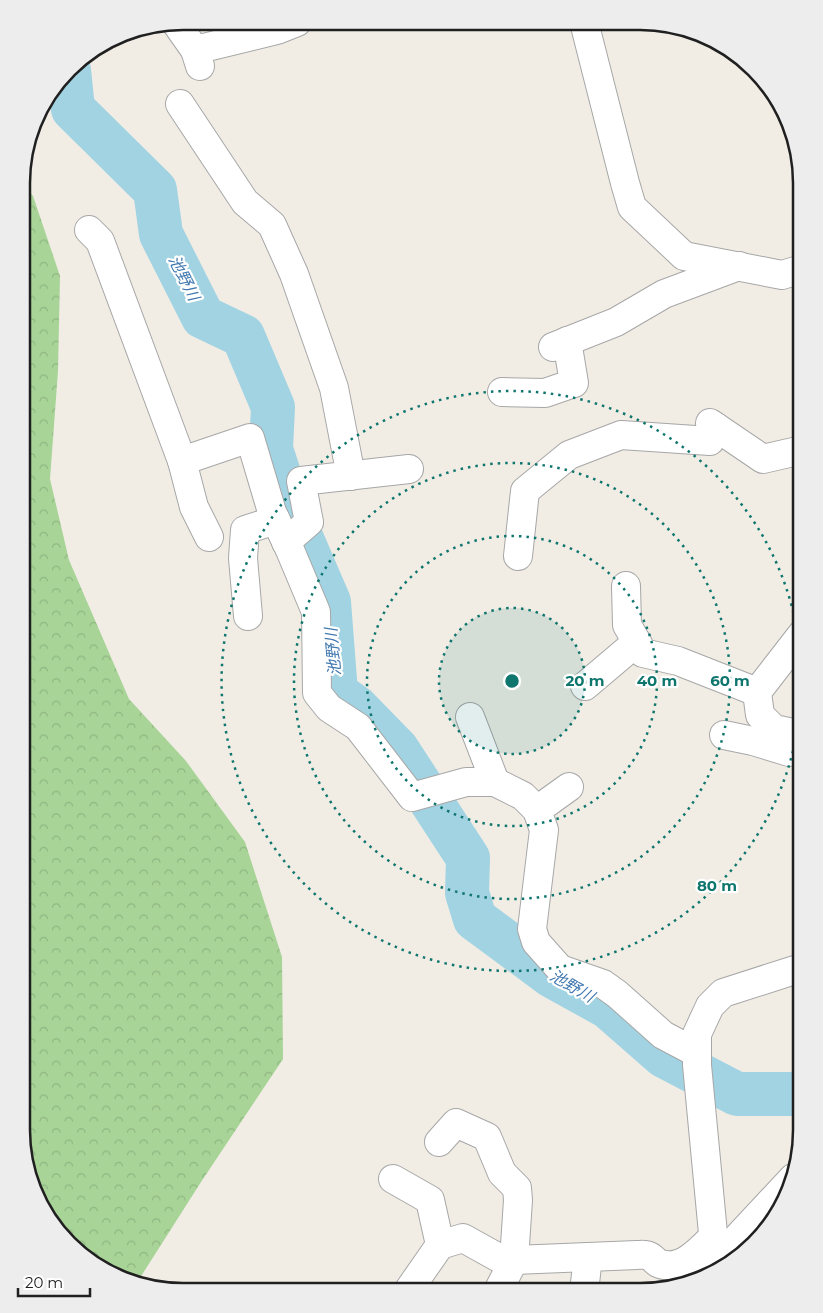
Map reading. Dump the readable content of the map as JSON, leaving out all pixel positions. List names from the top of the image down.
{
  "water": ["池野川"],
  "scale_bar": "20 m",
  "rings": [
    "20 m",
    "40 m",
    "60 m",
    "80 m"
  ]
}
